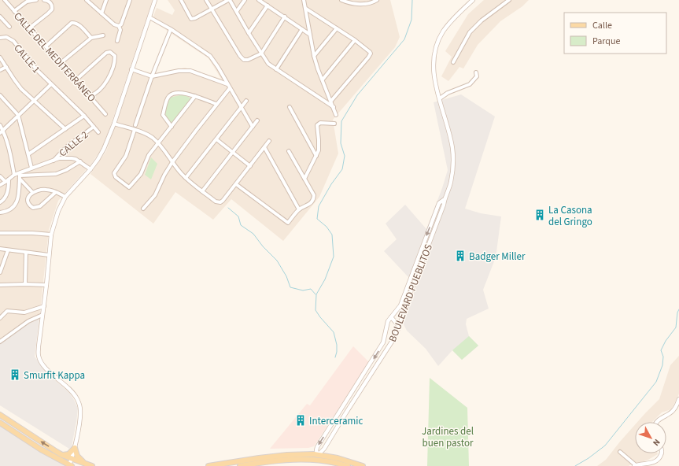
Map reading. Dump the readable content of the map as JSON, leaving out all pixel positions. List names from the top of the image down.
{
  "streets": {
    "street": [
      "CALLE DEL MEDITERRÁNEO",
      "CALLE 1",
      "CALLE 2",
      "BOULEVARD PUEBLITOS"
    ]
  },
  "crossings": [
    ["CALLE 1", "CALLE 2"]
  ],
  "parks": ["Jardines del buen pastor"],
  "places": {
    "building": [
      "La Casona del Gringo",
      "Badger Miller",
      "Smurfit Kappa",
      "Interceramic"
    ]
  },
  "legend": ["Calle", "Parque"],
  "north": "bottom right"
}
